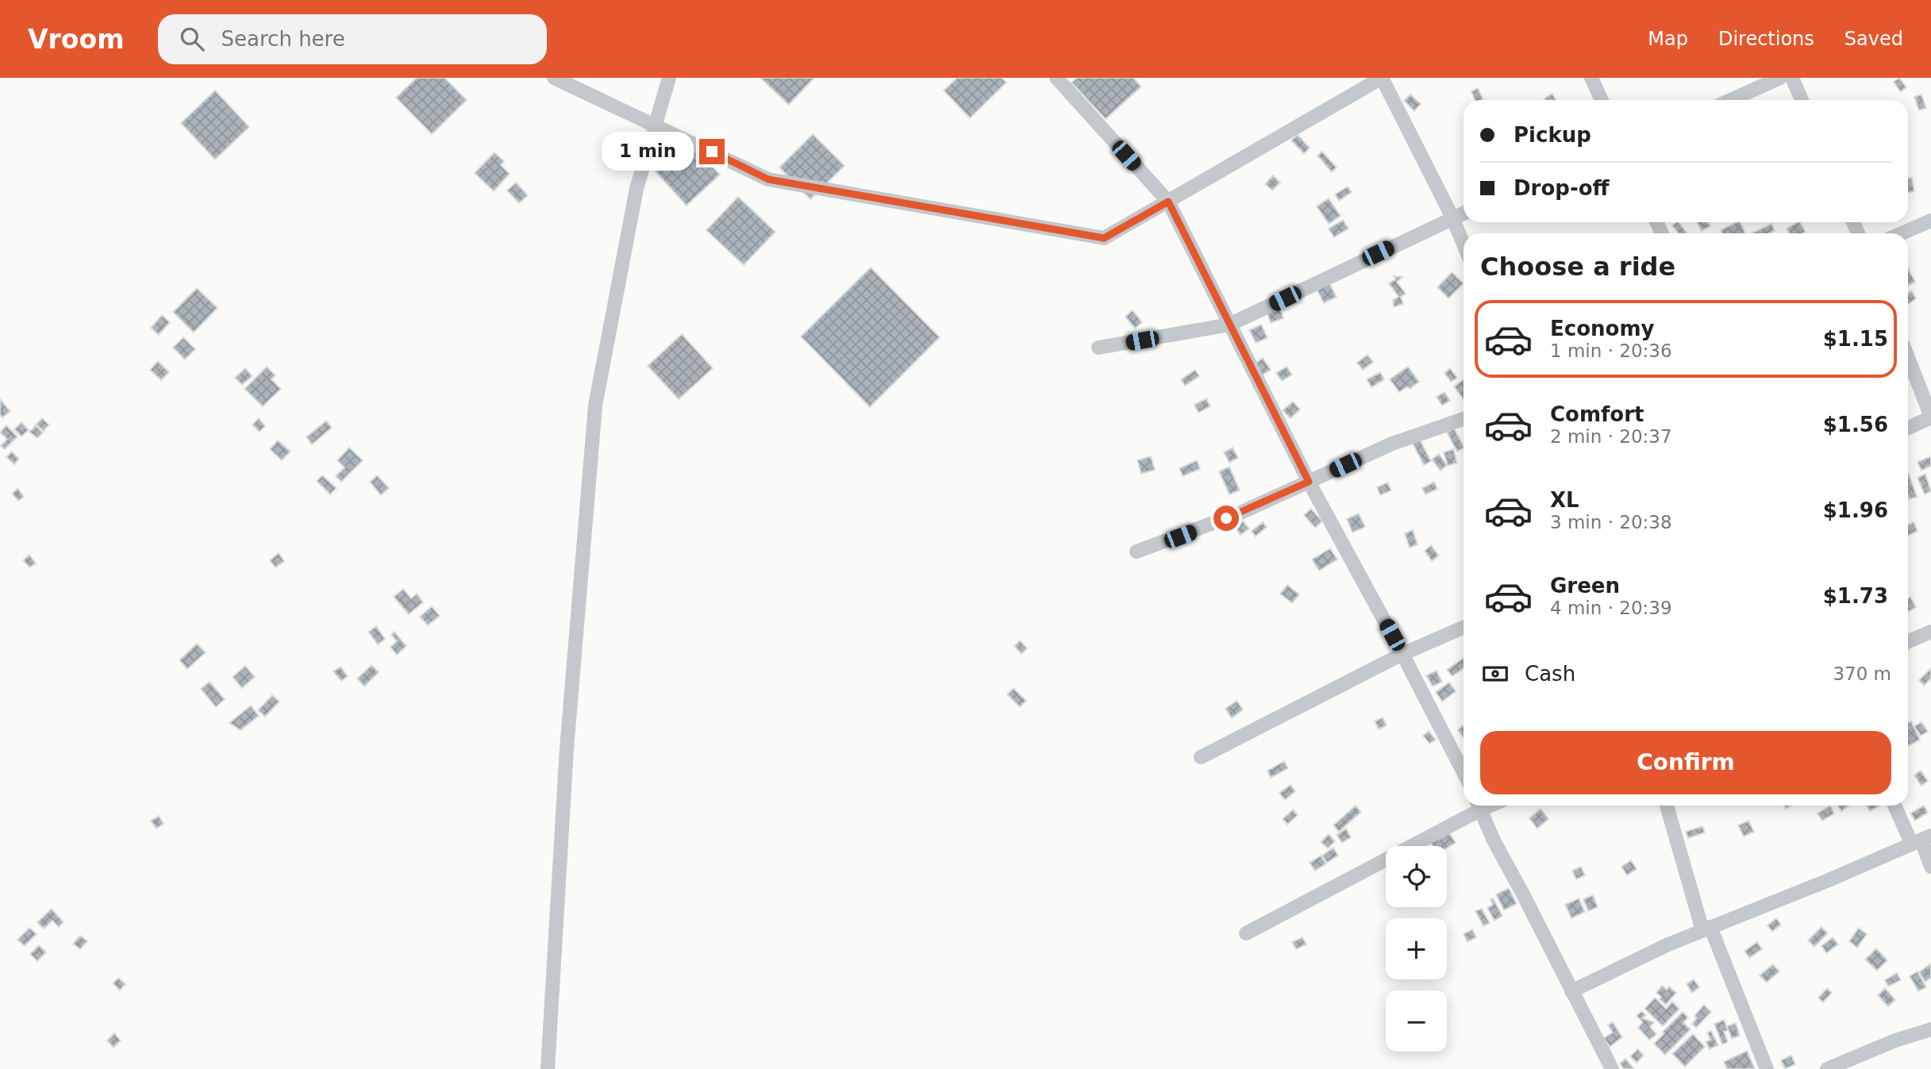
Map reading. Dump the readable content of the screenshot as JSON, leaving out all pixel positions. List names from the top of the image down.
{
  "page": {
    "header": "Vroom",
    "search": "Search here",
    "nav": ["Map", "Directions", "Saved"],
    "banner": ["Pickup", "Drop-off"],
    "bubble": "1 min",
    "heading": "Choose a ride",
    "list": [
      {
        "name": "Economy",
        "note": "1 min · 20:36",
        "value": "$1.15"
      },
      {
        "name": "Comfort",
        "note": "2 min · 20:37",
        "value": "$1.56"
      },
      {
        "name": "XL",
        "note": "3 min · 20:38",
        "value": "$1.96"
      },
      {
        "name": "Green",
        "note": "4 min · 20:39",
        "value": "$1.73"
      }
    ],
    "pay": ["Cash", "370 m"],
    "buttons": "Confirm",
    "map_buttons": ["+", "−"]
  }
}
